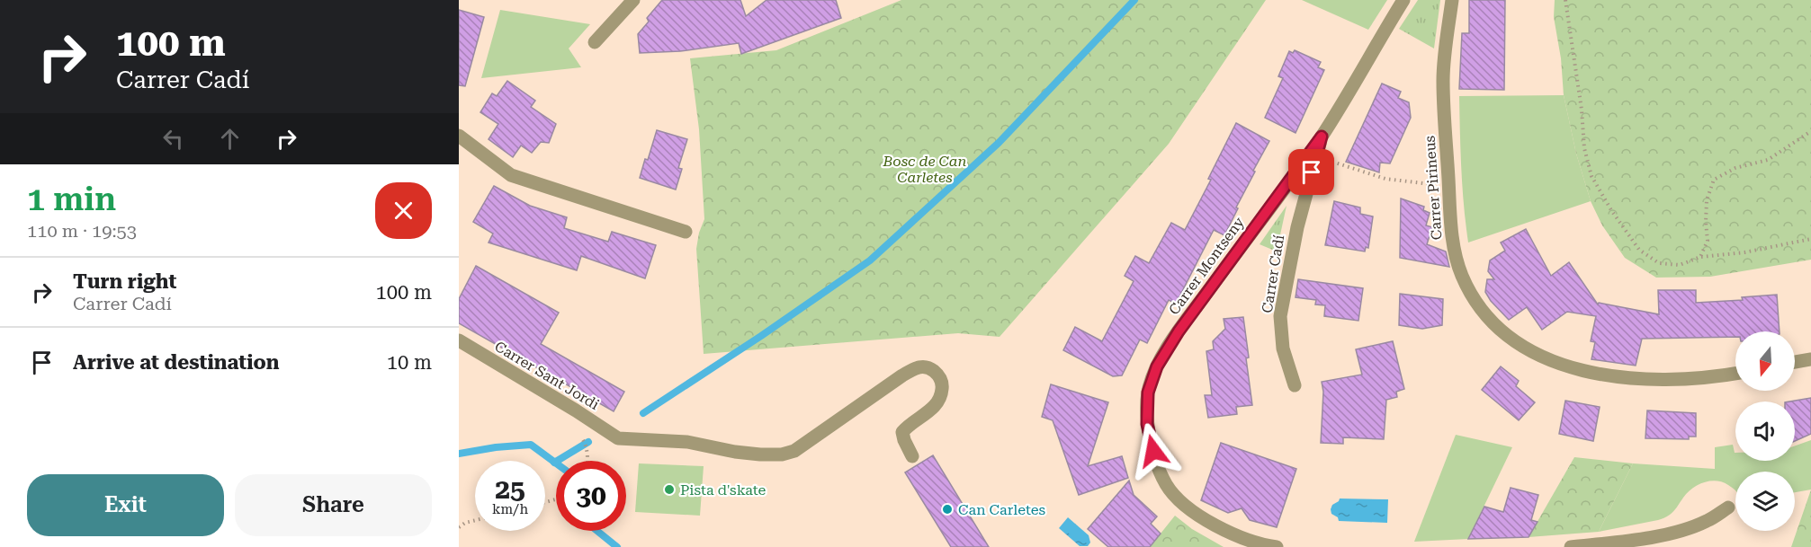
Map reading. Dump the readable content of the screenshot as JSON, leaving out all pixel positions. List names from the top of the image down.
{
  "streets": {
    "street": [
      "Carrer Pirineus",
      "Carrer Montseny",
      "Carrer Cadí",
      "Carrer Sant Jordi"
    ]
  },
  "crossings": [
    ["Carrer Montseny", "Carrer Cadí"]
  ],
  "parks": ["Bosc de Can Carletes"],
  "places": ["Pista d'skate", "Can Carletes"],
  "north": "bottom",
  "page": {
    "turn": ["100 m", "Carrer Cadí"],
    "heading": ["1 min", "110 m · 19:53"],
    "list": [
      {
        "name": "Turn right",
        "note": "Carrer Cadí",
        "value": "100 m"
      },
      {
        "name": "Arrive at destination",
        "value": "10 m"
      }
    ],
    "speed": "25 km/h",
    "limit": "30",
    "buttons": ["Exit", "Share"]
  }
}
